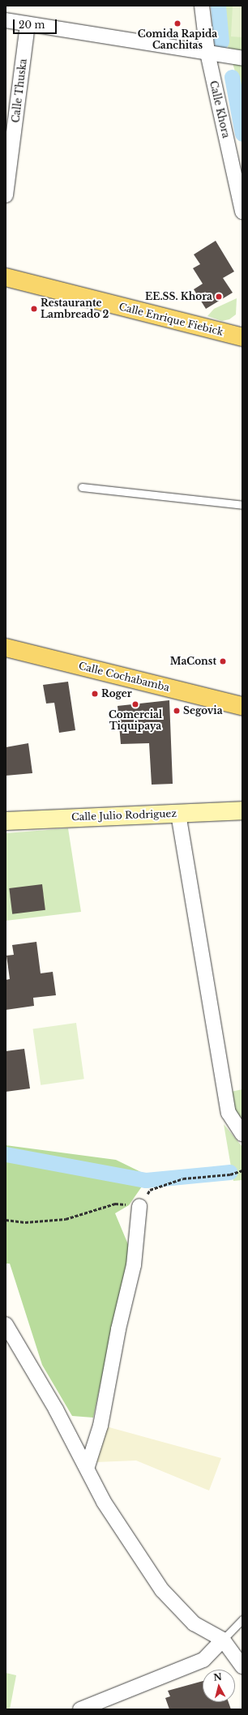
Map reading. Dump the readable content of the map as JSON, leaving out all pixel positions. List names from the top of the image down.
{
  "streets": {
    "main road": ["Calle Enrique Fiebick", "Calle Cochabamba", "Calle Julio Rodriguez"],
    "street": ["Calle Thuska", "Calle Khora"]
  },
  "places": [
    "Comida Rapida Canchitas",
    "EE.SS. Khora",
    "Restaurante Lambreado 2",
    "MaConst",
    "Roger",
    "Comercial Tiquipaya",
    "Segovia"
  ],
  "scale_bar": "20 m",
  "north": "top"
}
